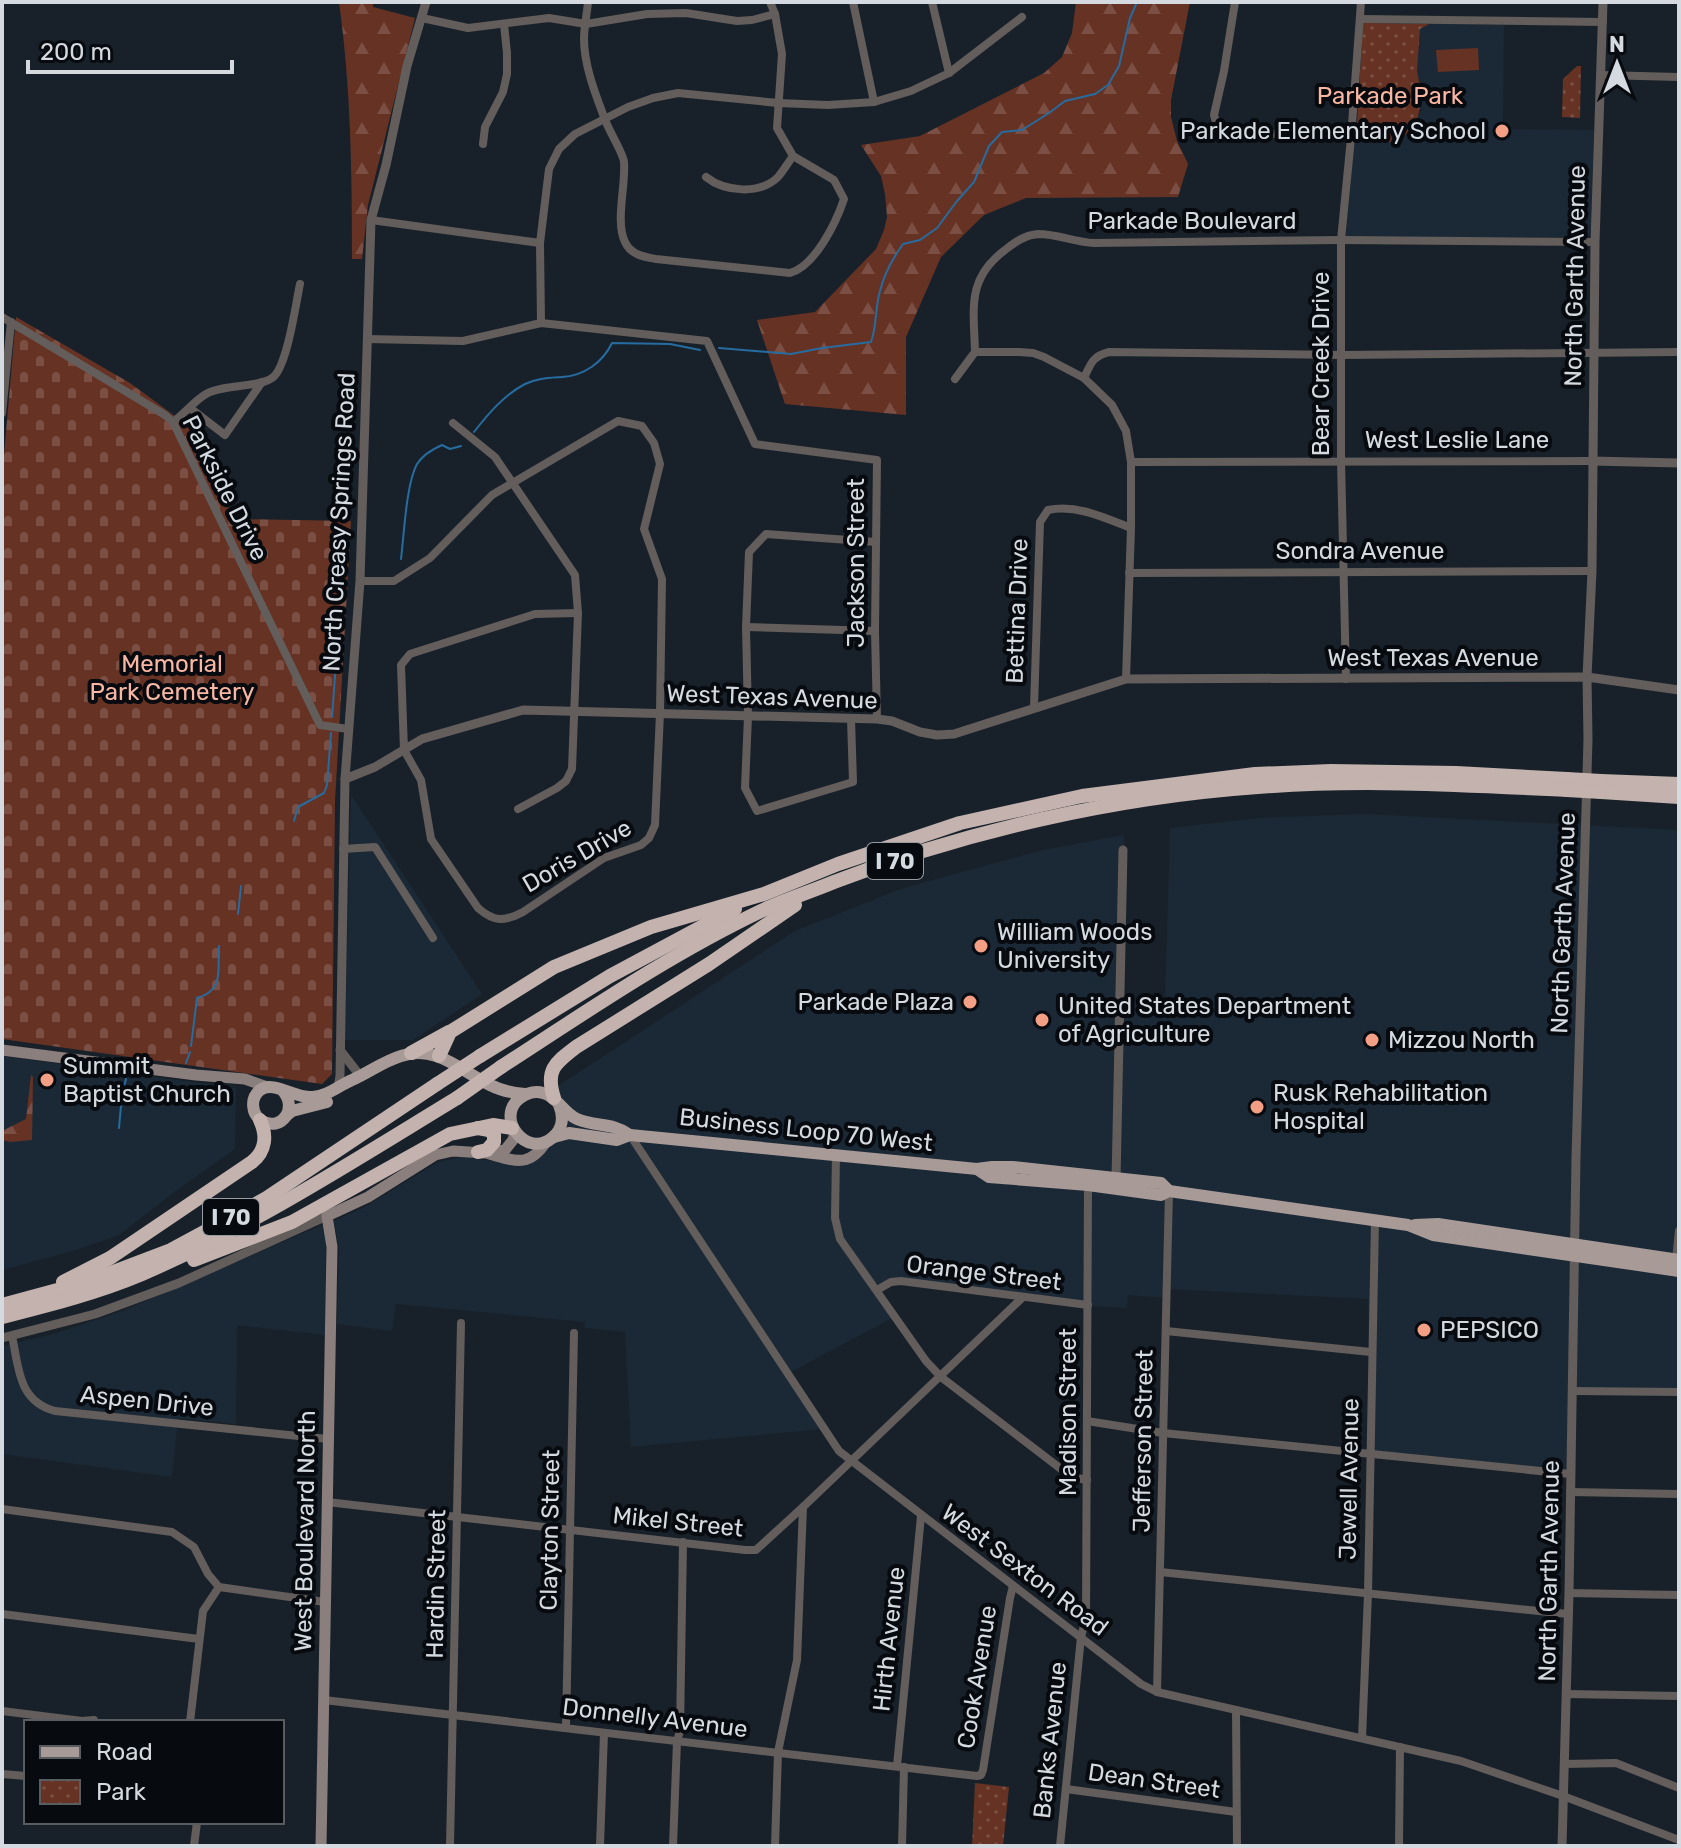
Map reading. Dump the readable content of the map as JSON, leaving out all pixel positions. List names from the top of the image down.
{
  "streets": {
    "highway": ["I 70"],
    "main road": ["Business Loop 70 West", "West Boulevard North"],
    "street": [
      "Parkade Boulevard",
      "North Garth Avenue",
      "Bear Creek Drive",
      "West Leslie Lane",
      "Parkside Drive",
      "North Creasy Springs Road",
      "Sondra Avenue",
      "Jackson Street",
      "Bettina Drive",
      "West Texas Avenue",
      "Doris Drive",
      "Orange Street",
      "Aspen Drive",
      "Madison Street",
      "Jefferson Street",
      "Jewell Avenue",
      "Mikel Street",
      "Clayton Street",
      "West Sexton Road",
      "Hardin Street",
      "Hirth Avenue",
      "Cook Avenue",
      "Donnelly Avenue",
      "Banks Avenue",
      "Dean Street"
    ]
  },
  "crossings": [
    ["Parkade Boulevard", "North Garth Avenue"],
    ["Parkade Boulevard", "Bear Creek Drive"],
    ["North Garth Avenue", "West Leslie Lane"],
    ["North Garth Avenue", "Sondra Avenue"],
    ["North Garth Avenue", "West Texas Avenue"],
    ["North Garth Avenue", "Business Loop 70 West"],
    ["North Garth Avenue", "West Sexton Road"],
    ["Bear Creek Drive", "West Leslie Lane"],
    ["Bear Creek Drive", "Sondra Avenue"],
    ["Bear Creek Drive", "West Texas Avenue"],
    ["Parkside Drive", "North Creasy Springs Road"],
    ["North Creasy Springs Road", "Jackson Street"],
    ["North Creasy Springs Road", "West Texas Avenue"],
    ["North Creasy Springs Road", "Doris Drive"],
    ["Jackson Street", "West Texas Avenue"],
    ["Bettina Drive", "West Texas Avenue"],
    ["West Texas Avenue", "Doris Drive"],
    ["Business Loop 70 West", "Madison Street"],
    ["Business Loop 70 West", "Jefferson Street"],
    ["Business Loop 70 West", "Jewell Avenue"],
    ["Business Loop 70 West", "West Sexton Road"],
    ["Orange Street", "Madison Street"],
    ["Orange Street", "Mikel Street"],
    ["Aspen Drive", "West Boulevard North"],
    ["Madison Street", "West Sexton Road"],
    ["Madison Street", "Banks Avenue"],
    ["Jefferson Street", "West Sexton Road"],
    ["Jewell Avenue", "West Sexton Road"],
    ["Mikel Street", "Clayton Street"],
    ["Mikel Street", "West Boulevard North"],
    ["Mikel Street", "West Sexton Road"],
    ["Mikel Street", "Hardin Street"],
    ["Clayton Street", "Donnelly Avenue"],
    ["West Boulevard North", "Donnelly Avenue"],
    ["West Sexton Road", "Hirth Avenue"],
    ["West Sexton Road", "Cook Avenue"],
    ["West Sexton Road", "Banks Avenue"],
    ["Hardin Street", "Donnelly Avenue"],
    ["Hirth Avenue", "Donnelly Avenue"],
    ["Cook Avenue", "Donnelly Avenue"],
    ["Banks Avenue", "Dean Street"]
  ],
  "parks": ["Parkade Park", "Memorial Park Cemetery"],
  "places": [
    "Parkade Elementary School",
    "William Woods University",
    "Parkade Plaza",
    "United States Department of Agriculture",
    "Mizzou North",
    "Summit Baptist Church",
    "Rusk Rehabilitation Hospital",
    "PEPSICO"
  ],
  "legend": ["Road", "Park"],
  "scale_bar": "200 m",
  "north": "top"
}
